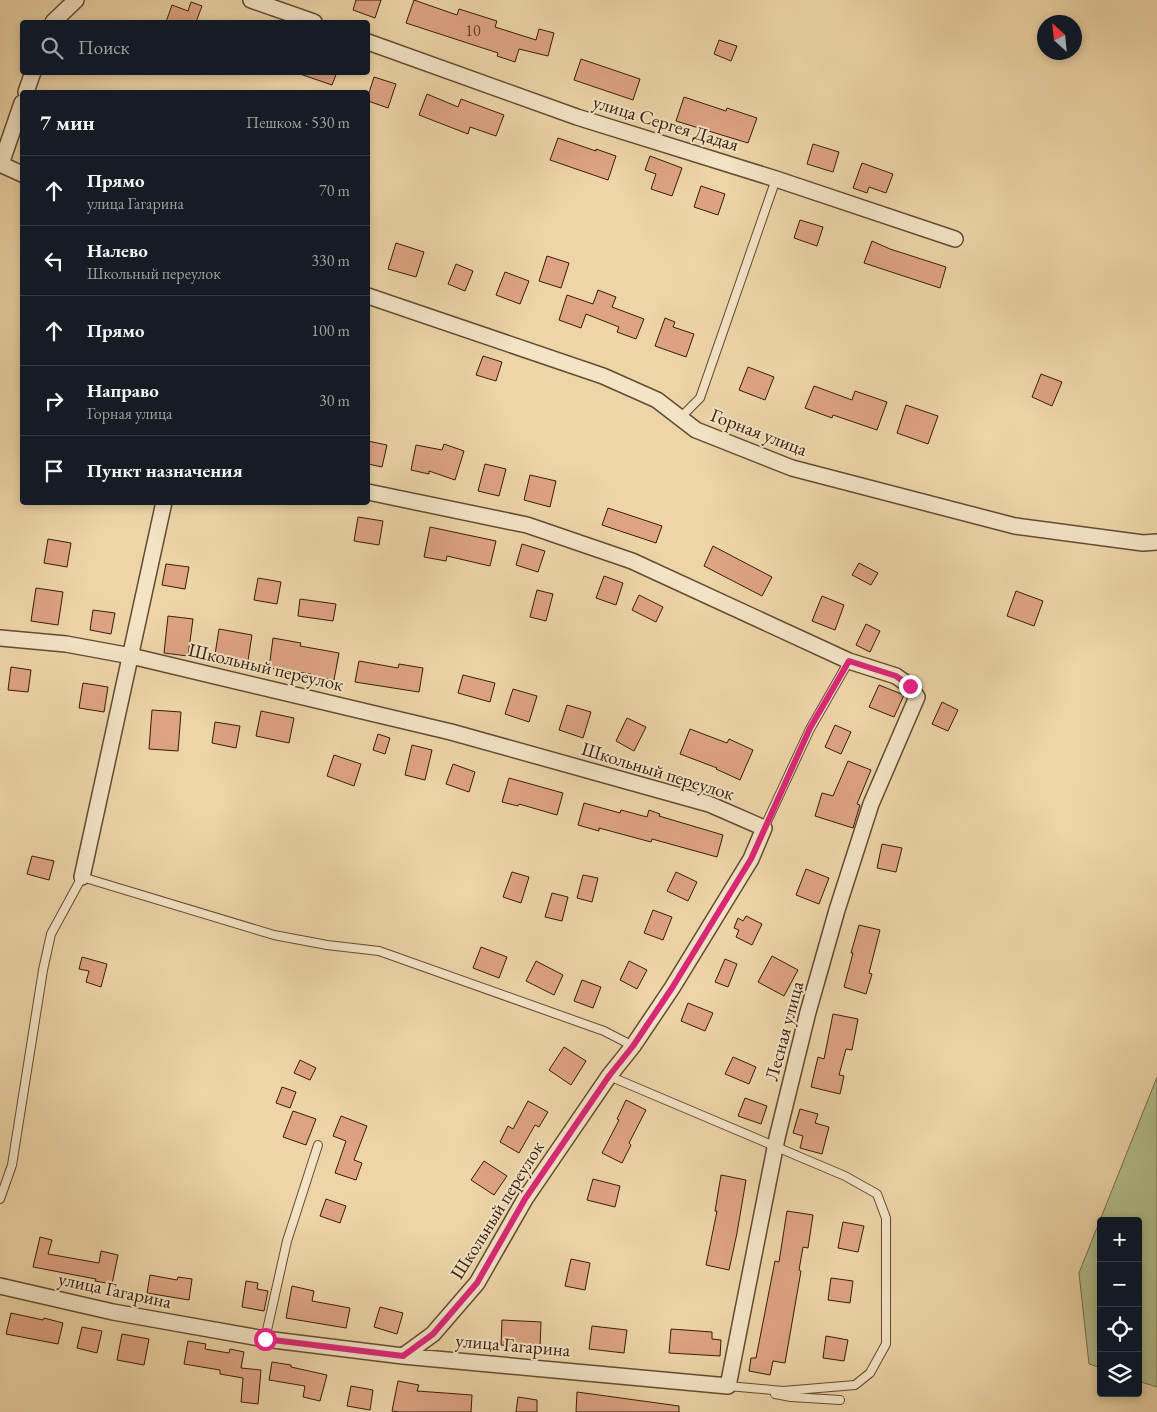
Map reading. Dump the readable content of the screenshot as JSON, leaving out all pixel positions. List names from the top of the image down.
{
  "streets": {
    "street": [
      "улица Сергея Дадая",
      "Горная улица",
      "Школьный переулок",
      "Лесная улица",
      "улица Гагарина"
    ]
  },
  "crossings": [
    ["Школьный переулок", "улица Гагарина"],
    ["Лесная улица", "улица Гагарина"]
  ],
  "house_numbers": ["10"],
  "north": "top left",
  "page": {
    "search": "Поиск",
    "heading": ["7 мин", "Пешком · 530 m"],
    "list": [
      ["Прямо", "улица Гагарина", "70 m"],
      ["Налево", "Школьный переулок", "330 m"],
      ["Прямо", "100 m"],
      ["Направо", "Горная улица", "30 m"],
      "Пункт назначения"
    ],
    "map_buttons": ["+", "−"]
  }
}
